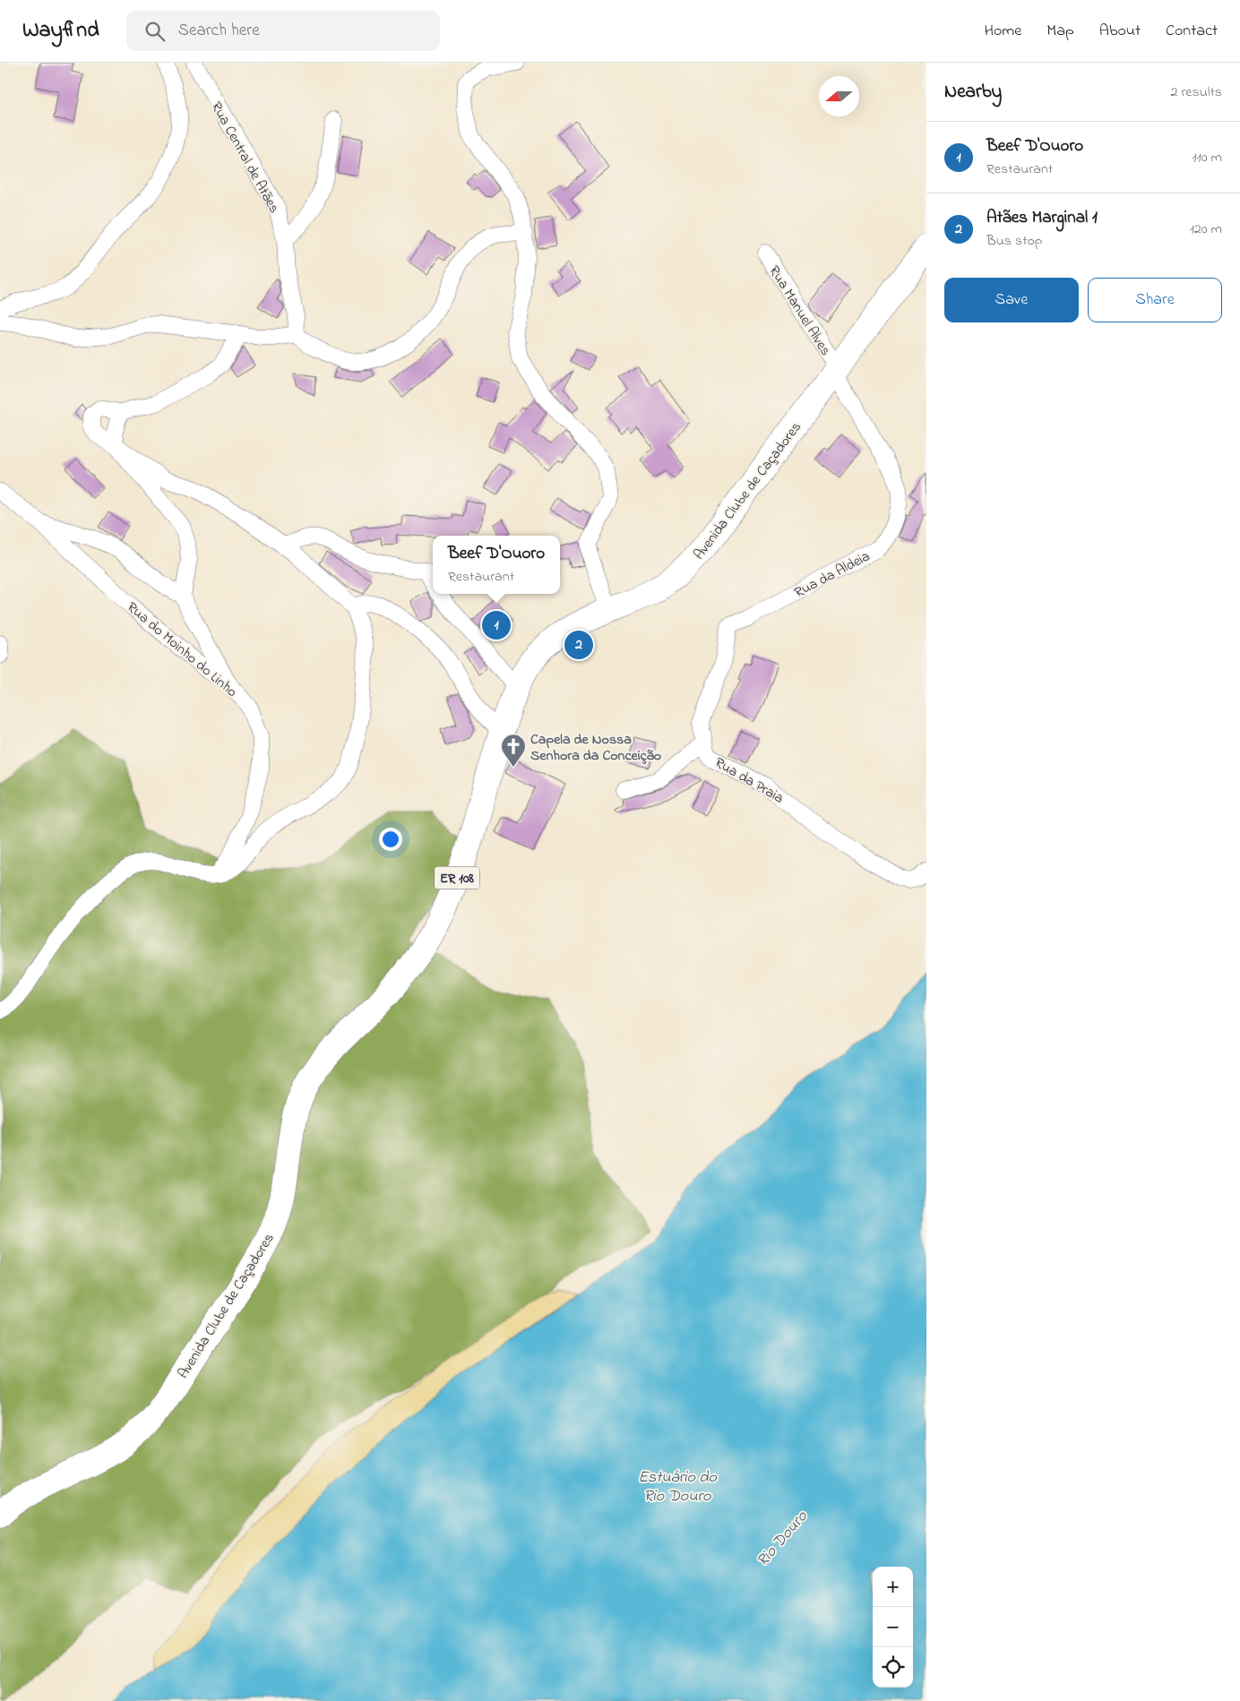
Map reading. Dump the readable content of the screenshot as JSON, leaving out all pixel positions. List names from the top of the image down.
{
  "streets": {
    "main road": ["Avenida Clube de Caçadores", "ER 108"],
    "street": [
      "Rua Central de Atães",
      "Rua Manuel Alves",
      "Rua da Aldeia",
      "Rua do Moinho do Linho",
      "Rua da Praia"
    ]
  },
  "crossings": [
    ["Rua Manuel Alves", "Avenida Clube de Caçadores"],
    ["Rua Manuel Alves", "Rua da Aldeia"],
    ["Rua da Aldeia", "Rua da Praia"]
  ],
  "water": ["Estuário do Rio Douro", "Rio Douro"],
  "places": {
    "church": ["Capela de Nossa Senhora da Conceição"]
  },
  "north": "left",
  "page": {
    "header": "Wayfind",
    "search": "Search here",
    "nav": [
      "Home",
      "Map",
      "About",
      "Contact"
    ],
    "heading": ["Nearby", "2 results"],
    "list": [
      {
        "mark": "1",
        "name": "Beef D'Ouoro",
        "note": "Restaurant",
        "value": "110 m"
      },
      {
        "mark": "2",
        "name": "Atães Marginal 1",
        "note": "Bus stop",
        "value": "120 m"
      }
    ],
    "buttons": ["Save", "Share"],
    "popup": ["Beef D'Ouoro", "Restaurant"],
    "pins": ["1", "2"],
    "map_buttons": ["+", "−"]
  }
}
